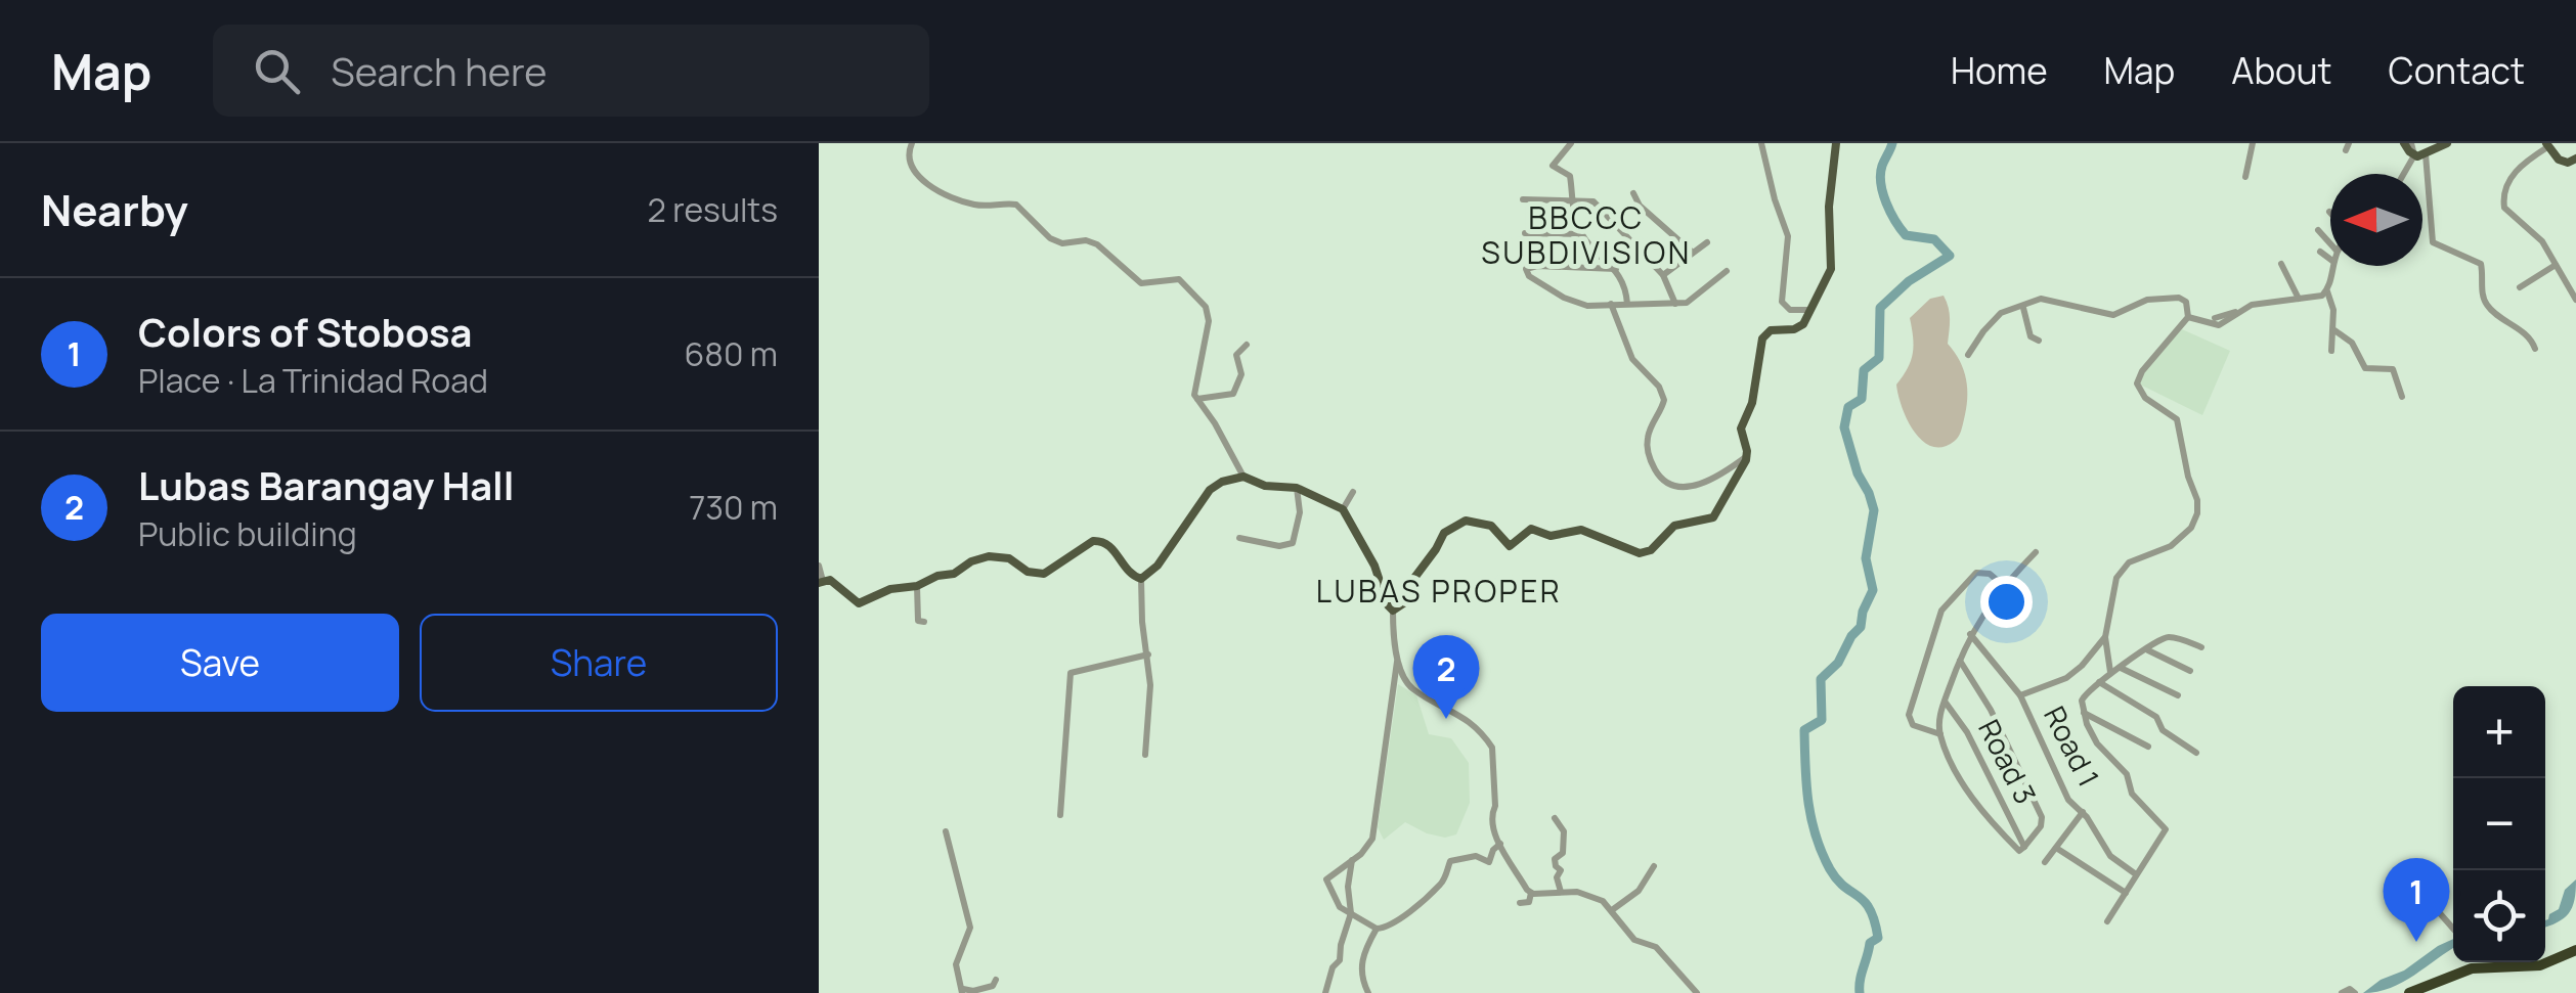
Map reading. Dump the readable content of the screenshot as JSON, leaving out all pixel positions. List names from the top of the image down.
{
  "streets": {
    "street": ["Road 1", "Road 3"]
  },
  "districts": ["BBCCC SUBDIVISION", "LUBAS PROPER"],
  "north": "left",
  "page": {
    "header": "Map",
    "search": "Search here",
    "nav": [
      "Home",
      "Map",
      "About",
      "Contact"
    ],
    "heading": ["Nearby", "2 results"],
    "list": [
      {
        "mark": "1",
        "name": "Colors of Stobosa",
        "note": "Place · La Trinidad Road",
        "value": "680 m"
      },
      {
        "mark": "2",
        "name": "Lubas Barangay Hall",
        "note": "Public building",
        "value": "730 m"
      }
    ],
    "buttons": ["Save", "Share"],
    "pins": ["2", "1"],
    "map_buttons": ["+", "−"]
  }
}
